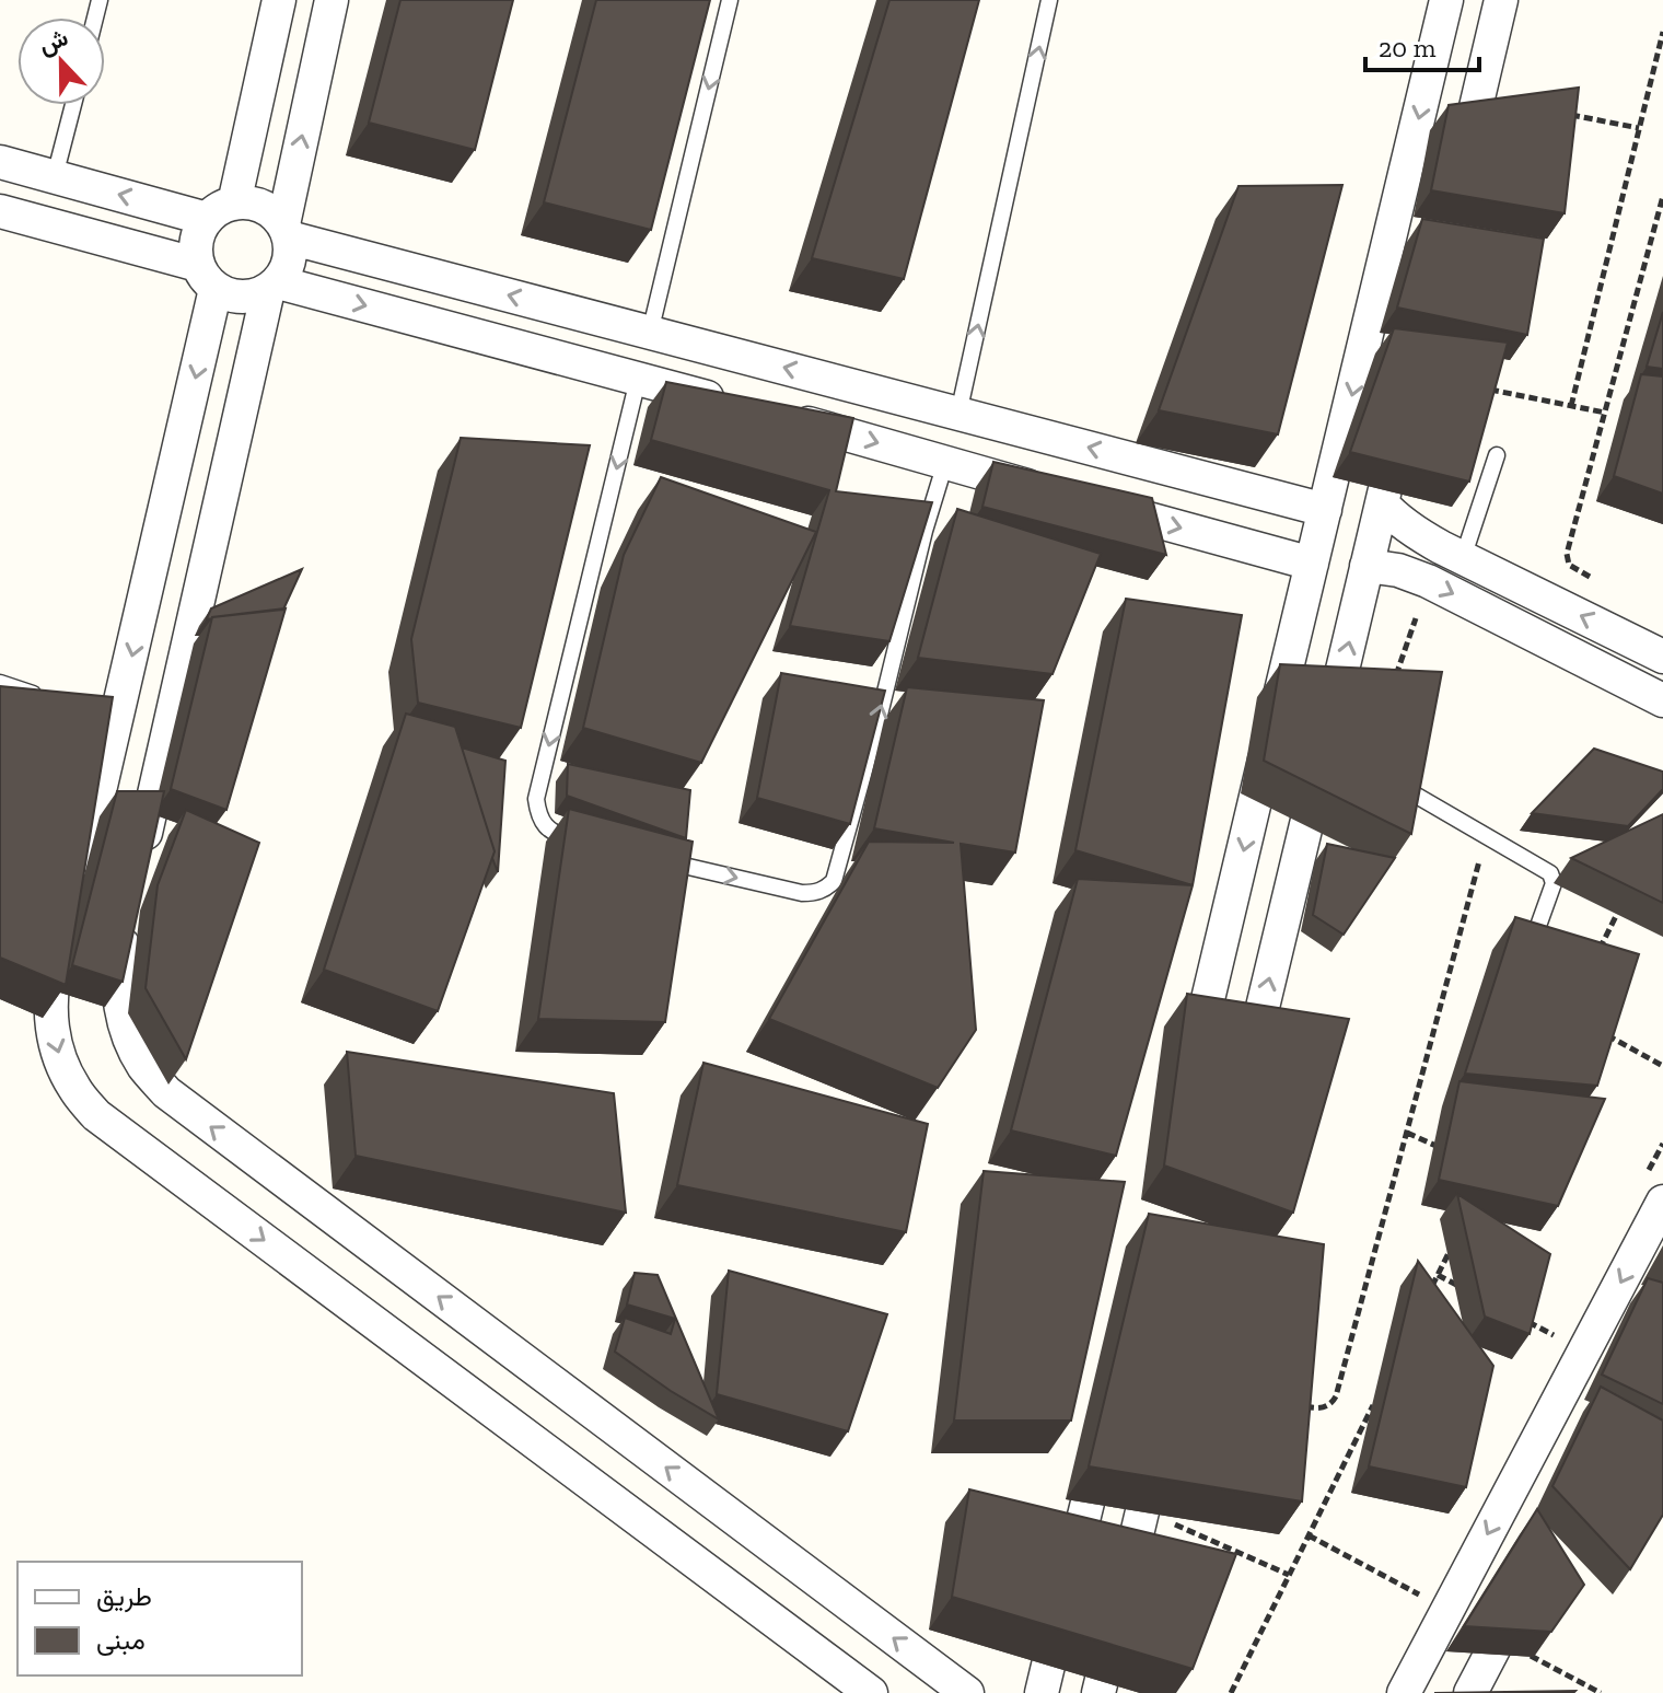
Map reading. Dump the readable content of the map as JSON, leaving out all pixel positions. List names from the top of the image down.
{
  "legend": ["طريق", "مبنى"],
  "scale_bar": "20 m",
  "north": "top"
}
